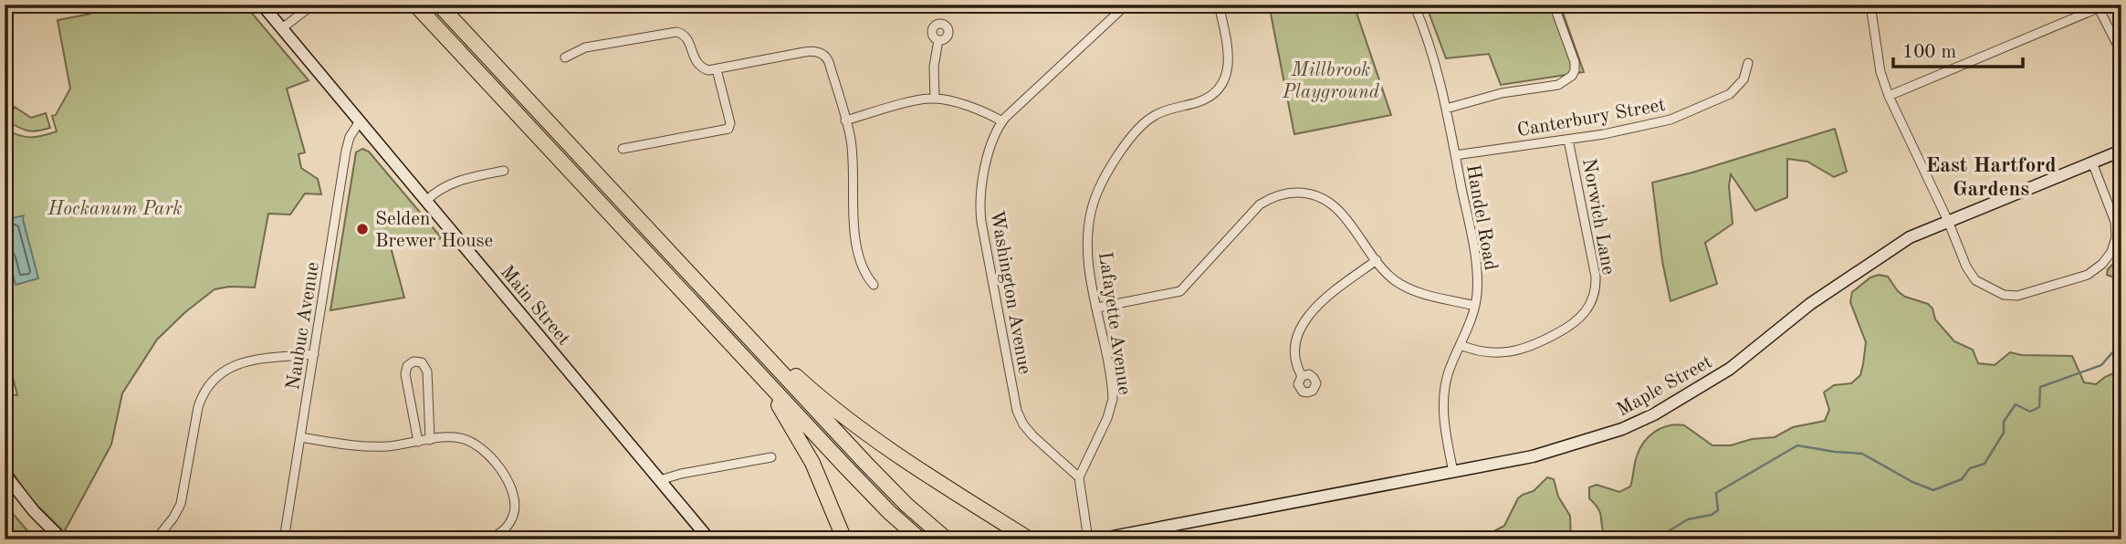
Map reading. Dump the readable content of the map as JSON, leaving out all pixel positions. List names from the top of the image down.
{
  "streets": {
    "street": [
      "Canterbury Street",
      "Norwich Lane",
      "Handel Road",
      "Washington Avenue",
      "Main Street",
      "Lafayette Avenue",
      "Naubuc Avenue",
      "Maple Street"
    ]
  },
  "crossings": [
    ["Canterbury Street", "Norwich Lane"],
    ["Canterbury Street", "Handel Road"],
    ["Norwich Lane", "Handel Road"],
    ["Handel Road", "Maple Street"],
    ["Washington Avenue", "Lafayette Avenue"],
    ["Main Street", "Naubuc Avenue"]
  ],
  "districts": ["East Hartford Gardens"],
  "parks": ["Millbrook Playground", "Hockanum Park"],
  "places": ["Selden Brewer House"],
  "scale_bar": "100 m"
}
